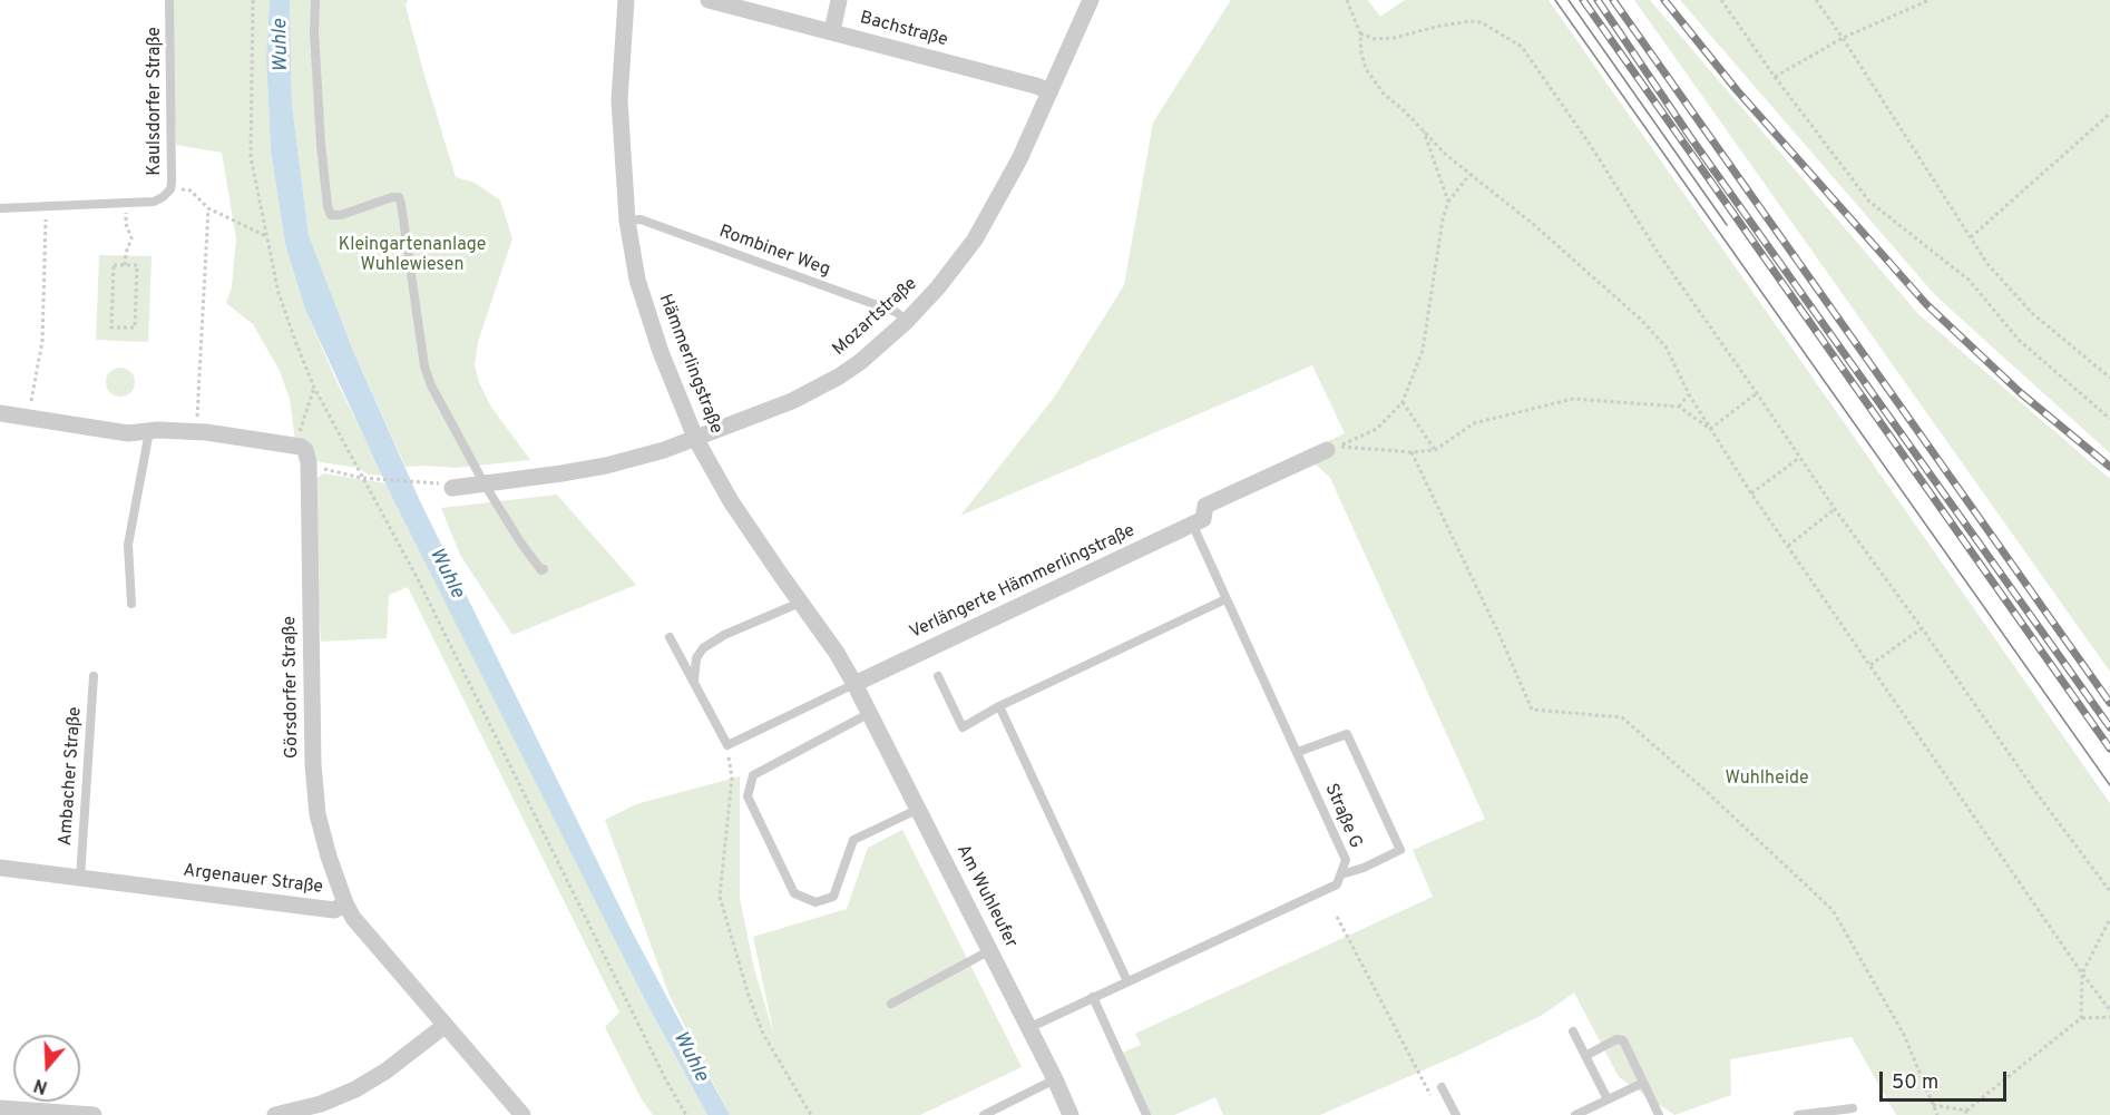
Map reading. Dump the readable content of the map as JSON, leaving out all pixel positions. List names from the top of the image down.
{
  "streets": {
    "street": [
      "Bachstraße",
      "Mozartstraße",
      "Hämmerlingstraße",
      "Verlängerte Hämmerlingstraße",
      "Görsdorfer Straße",
      "Argenauer Straße",
      "Am Wuhleufer"
    ],
    "lane": [
      "Kaulsdorfer Straße",
      "Rombiner Weg",
      "Ambacher Straße",
      "Straße G"
    ]
  },
  "crossings": [
    ["Bachstraße", "Mozartstraße"],
    ["Rombiner Weg", "Mozartstraße"],
    ["Rombiner Weg", "Hämmerlingstraße"],
    ["Mozartstraße", "Hämmerlingstraße"],
    ["Hämmerlingstraße", "Verlängerte Hämmerlingstraße"],
    ["Hämmerlingstraße", "Am Wuhleufer"],
    ["Verlängerte Hämmerlingstraße", "Straße G"],
    ["Verlängerte Hämmerlingstraße", "Am Wuhleufer"],
    ["Görsdorfer Straße", "Argenauer Straße"],
    ["Ambacher Straße", "Argenauer Straße"],
    ["Straße G", "Am Wuhleufer"]
  ],
  "water": ["Wuhle"],
  "parks": ["Kleingartenanlage Wuhlewiesen", "Wuhlheide"],
  "scale_bar": "50 m",
  "north": "bottom"
}
